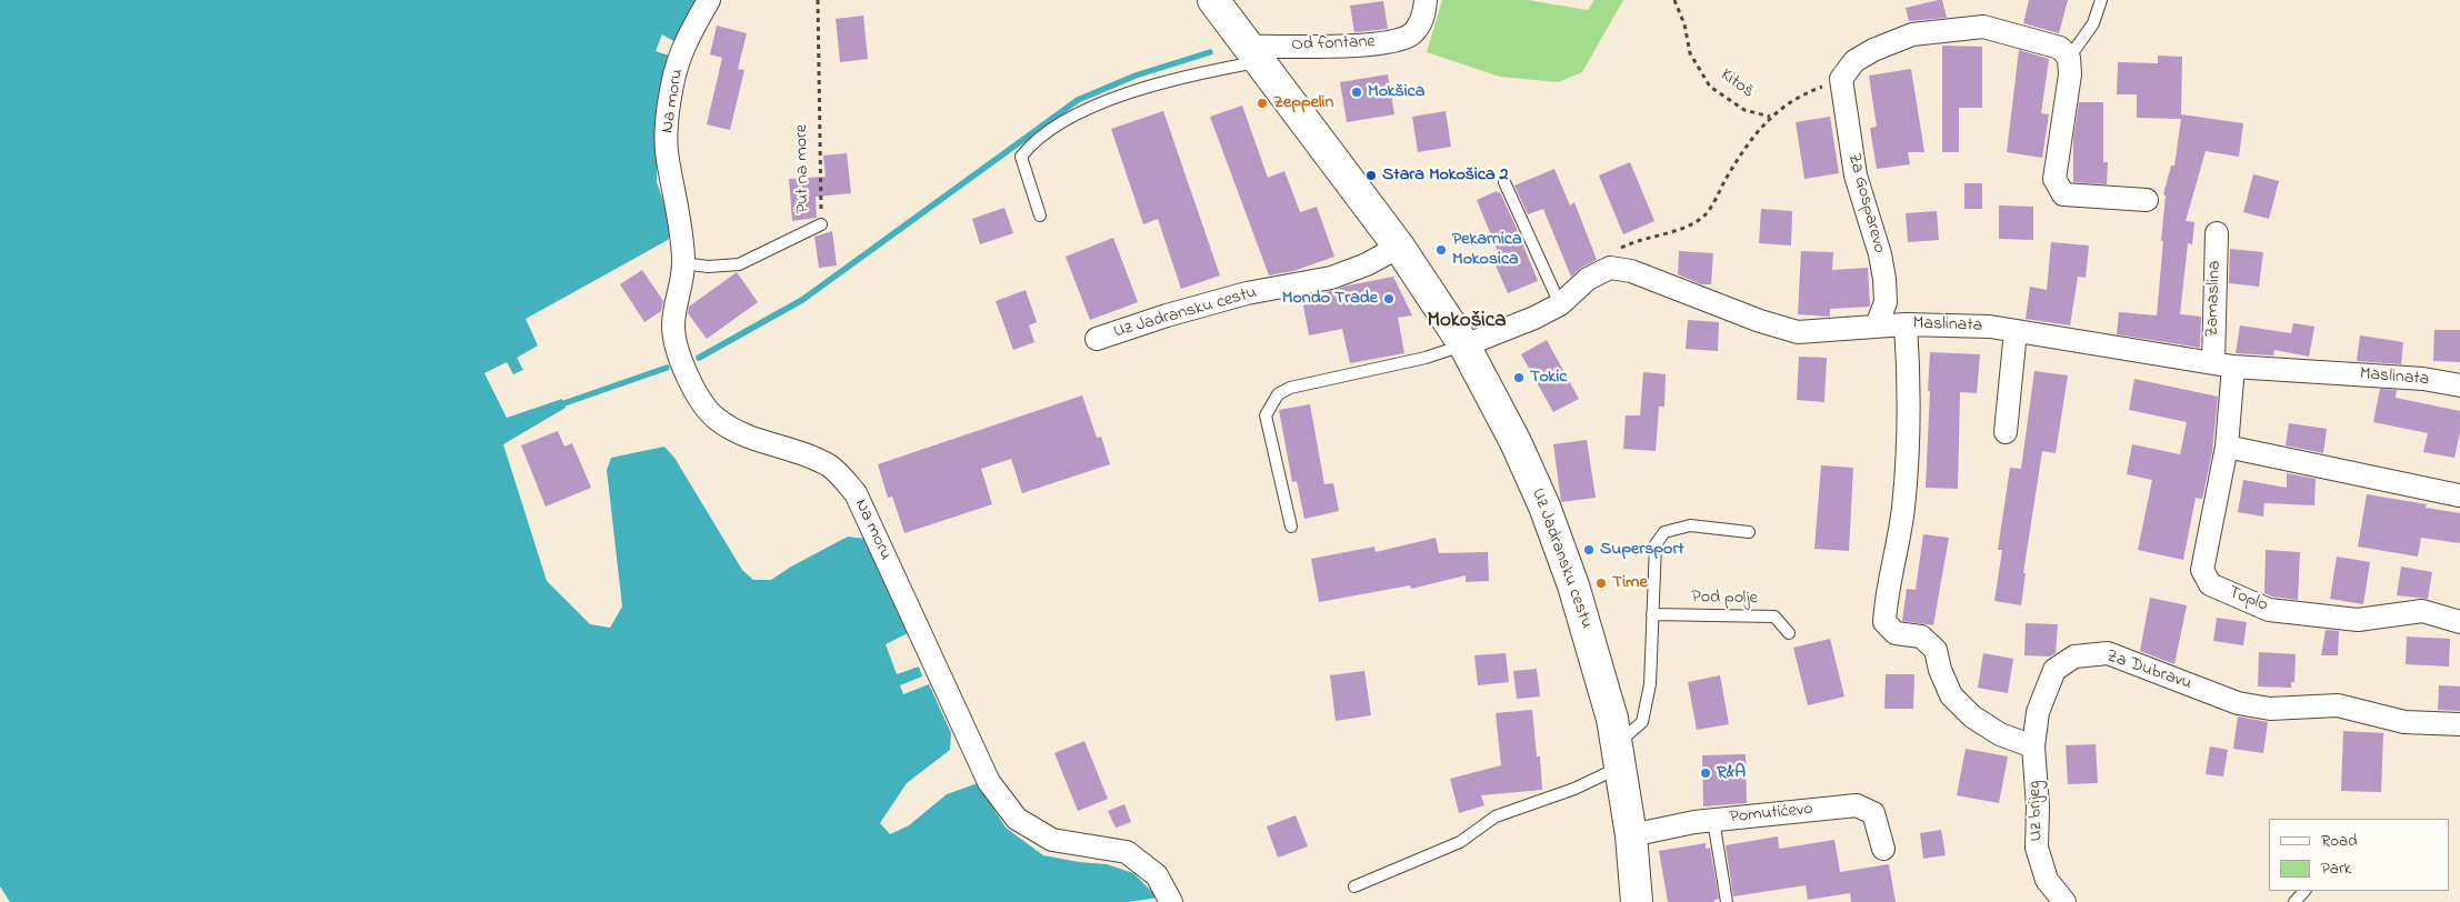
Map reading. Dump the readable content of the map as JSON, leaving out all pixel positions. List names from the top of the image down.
{
  "streets": {
    "main road": ["Uz Jadransku cestu"],
    "street": [
      "Od fontane",
      "Na moru",
      "Za Gosparevo",
      "Zamaslina",
      "Maslinata",
      "Toplo",
      "Za Dubravu",
      "Uz brijeg",
      "Pomutićevo"
    ],
    "lane": ["Put na more", "Pod polje"],
    "path": ["Kitoš"]
  },
  "crossings": [
    ["Od fontane", "Uz Jadransku cestu"],
    ["Na moru", "Put na more"],
    ["Za Gosparevo", "Maslinata"],
    ["Zamaslina", "Maslinata"],
    ["Zamaslina", "Toplo"],
    ["Uz Jadransku cestu", "Pomutićevo"],
    ["Maslinata", "Toplo"],
    ["Za Dubravu", "Uz brijeg"]
  ],
  "districts": ["Mokošica"],
  "places": [
    "Mokšica",
    "Zeppelin",
    "Stara Mokošica 2",
    "Pekarnica Mokosica",
    "Mondo Trade",
    "Tokic",
    "Supersport",
    "Time",
    "R&A"
  ],
  "legend": ["Road", "Park"]
}
